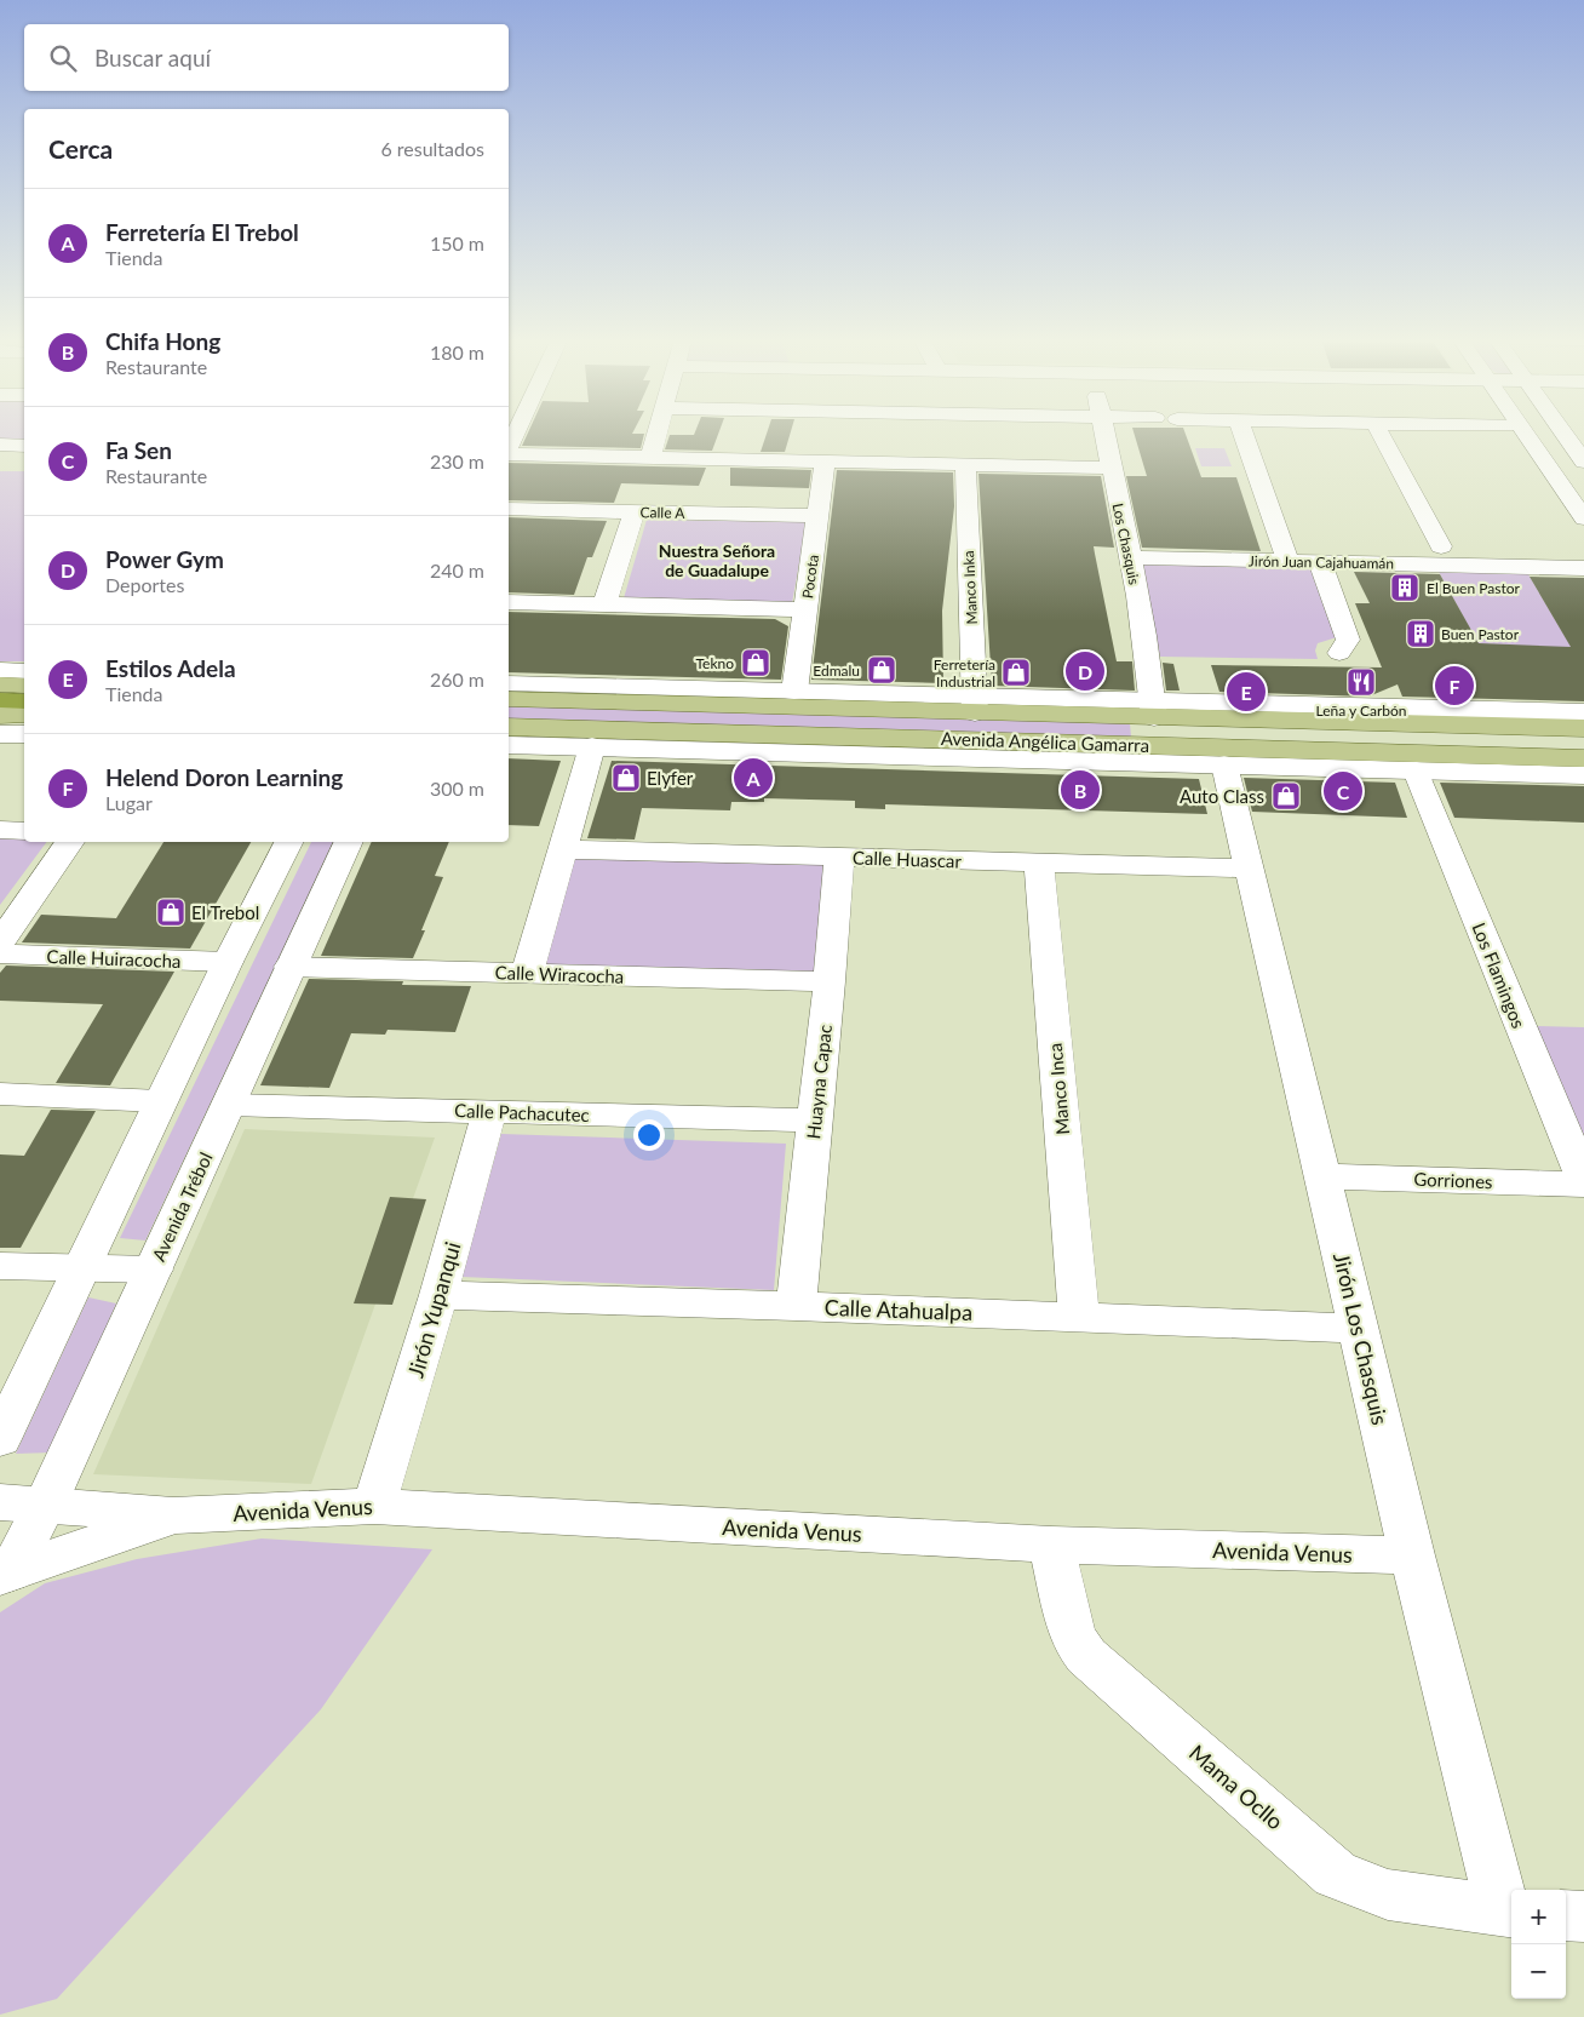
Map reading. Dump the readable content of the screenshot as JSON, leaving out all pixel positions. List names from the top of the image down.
{
  "streets": {
    "main road": ["Avenida Angélica Gamarra"],
    "street": [
      "Calle A",
      "Los Chasquis",
      "Jirón Juan Cajahuamán",
      "Pocota",
      "Manco Inka",
      "Calle Huascar",
      "Calle Huiracocha",
      "Calle Wiracocha",
      "Los Flamingos",
      "Huayna Capac",
      "Manco Inca",
      "Calle Pachacutec",
      "Gorriones",
      "Avenida Trébol",
      "Jirón Yupanqui",
      "Calle Atahualpa",
      "Jirón Los Chasquis",
      "Avenida Venus",
      "Mama Ocllo"
    ]
  },
  "crossings": [
    ["Calle A", "Pocota"],
    ["Los Chasquis", "Jirón Juan Cajahuamán"],
    ["Los Chasquis", "Avenida Angélica Gamarra"],
    ["Pocota", "Avenida Angélica Gamarra"],
    ["Manco Inka", "Avenida Angélica Gamarra"],
    ["Avenida Angélica Gamarra", "Los Flamingos"],
    ["Avenida Angélica Gamarra", "Jirón Los Chasquis"],
    ["Calle Huascar", "Huayna Capac"],
    ["Calle Huascar", "Manco Inca"],
    ["Calle Huascar", "Jirón Los Chasquis"],
    ["Calle Wiracocha", "Huayna Capac"],
    ["Calle Wiracocha", "Avenida Trébol"],
    ["Los Flamingos", "Gorriones"],
    ["Huayna Capac", "Calle Pachacutec"],
    ["Huayna Capac", "Calle Atahualpa"],
    ["Manco Inca", "Calle Atahualpa"],
    ["Calle Pachacutec", "Avenida Trébol"],
    ["Calle Pachacutec", "Jirón Yupanqui"],
    ["Gorriones", "Jirón Los Chasquis"],
    ["Avenida Trébol", "Avenida Venus"],
    ["Jirón Yupanqui", "Calle Atahualpa"],
    ["Jirón Yupanqui", "Avenida Venus"],
    ["Calle Atahualpa", "Jirón Los Chasquis"],
    ["Jirón Los Chasquis", "Avenida Venus"],
    ["Jirón Los Chasquis", "Mama Ocllo"],
    ["Avenida Venus", "Mama Ocllo"]
  ],
  "districts": ["Nuestra Señora de Guadalupe"],
  "places": {
    "building": ["El Buen Pastor", "Buen Pastor"],
    "shop": [
      "Tekno",
      "Edmalu",
      "Ferretería Industrial",
      "Elyfer",
      "Auto Class",
      "El Trebol"
    ],
    "restaurant": ["Leña y Carbón"]
  },
  "page": {
    "search": "Buscar aquí",
    "heading": ["Cerca", "6 resultados"],
    "list": [
      {
        "mark": "A",
        "name": "Ferretería El Trebol",
        "note": "Tienda",
        "value": "150 m"
      },
      {
        "mark": "B",
        "name": "Chifa Hong",
        "note": "Restaurante",
        "value": "180 m"
      },
      {
        "mark": "C",
        "name": "Fa Sen",
        "note": "Restaurante",
        "value": "230 m"
      },
      {
        "mark": "D",
        "name": "Power Gym",
        "note": "Deportes",
        "value": "240 m"
      },
      {
        "mark": "E",
        "name": "Estilos Adela",
        "note": "Tienda",
        "value": "260 m"
      },
      {
        "mark": "F",
        "name": "Helend Doron Learning",
        "note": "Lugar",
        "value": "300 m"
      }
    ],
    "pins": [
      "D",
      "F",
      "E",
      "A",
      "B",
      "C"
    ],
    "map_buttons": ["+", "−"]
  }
}
